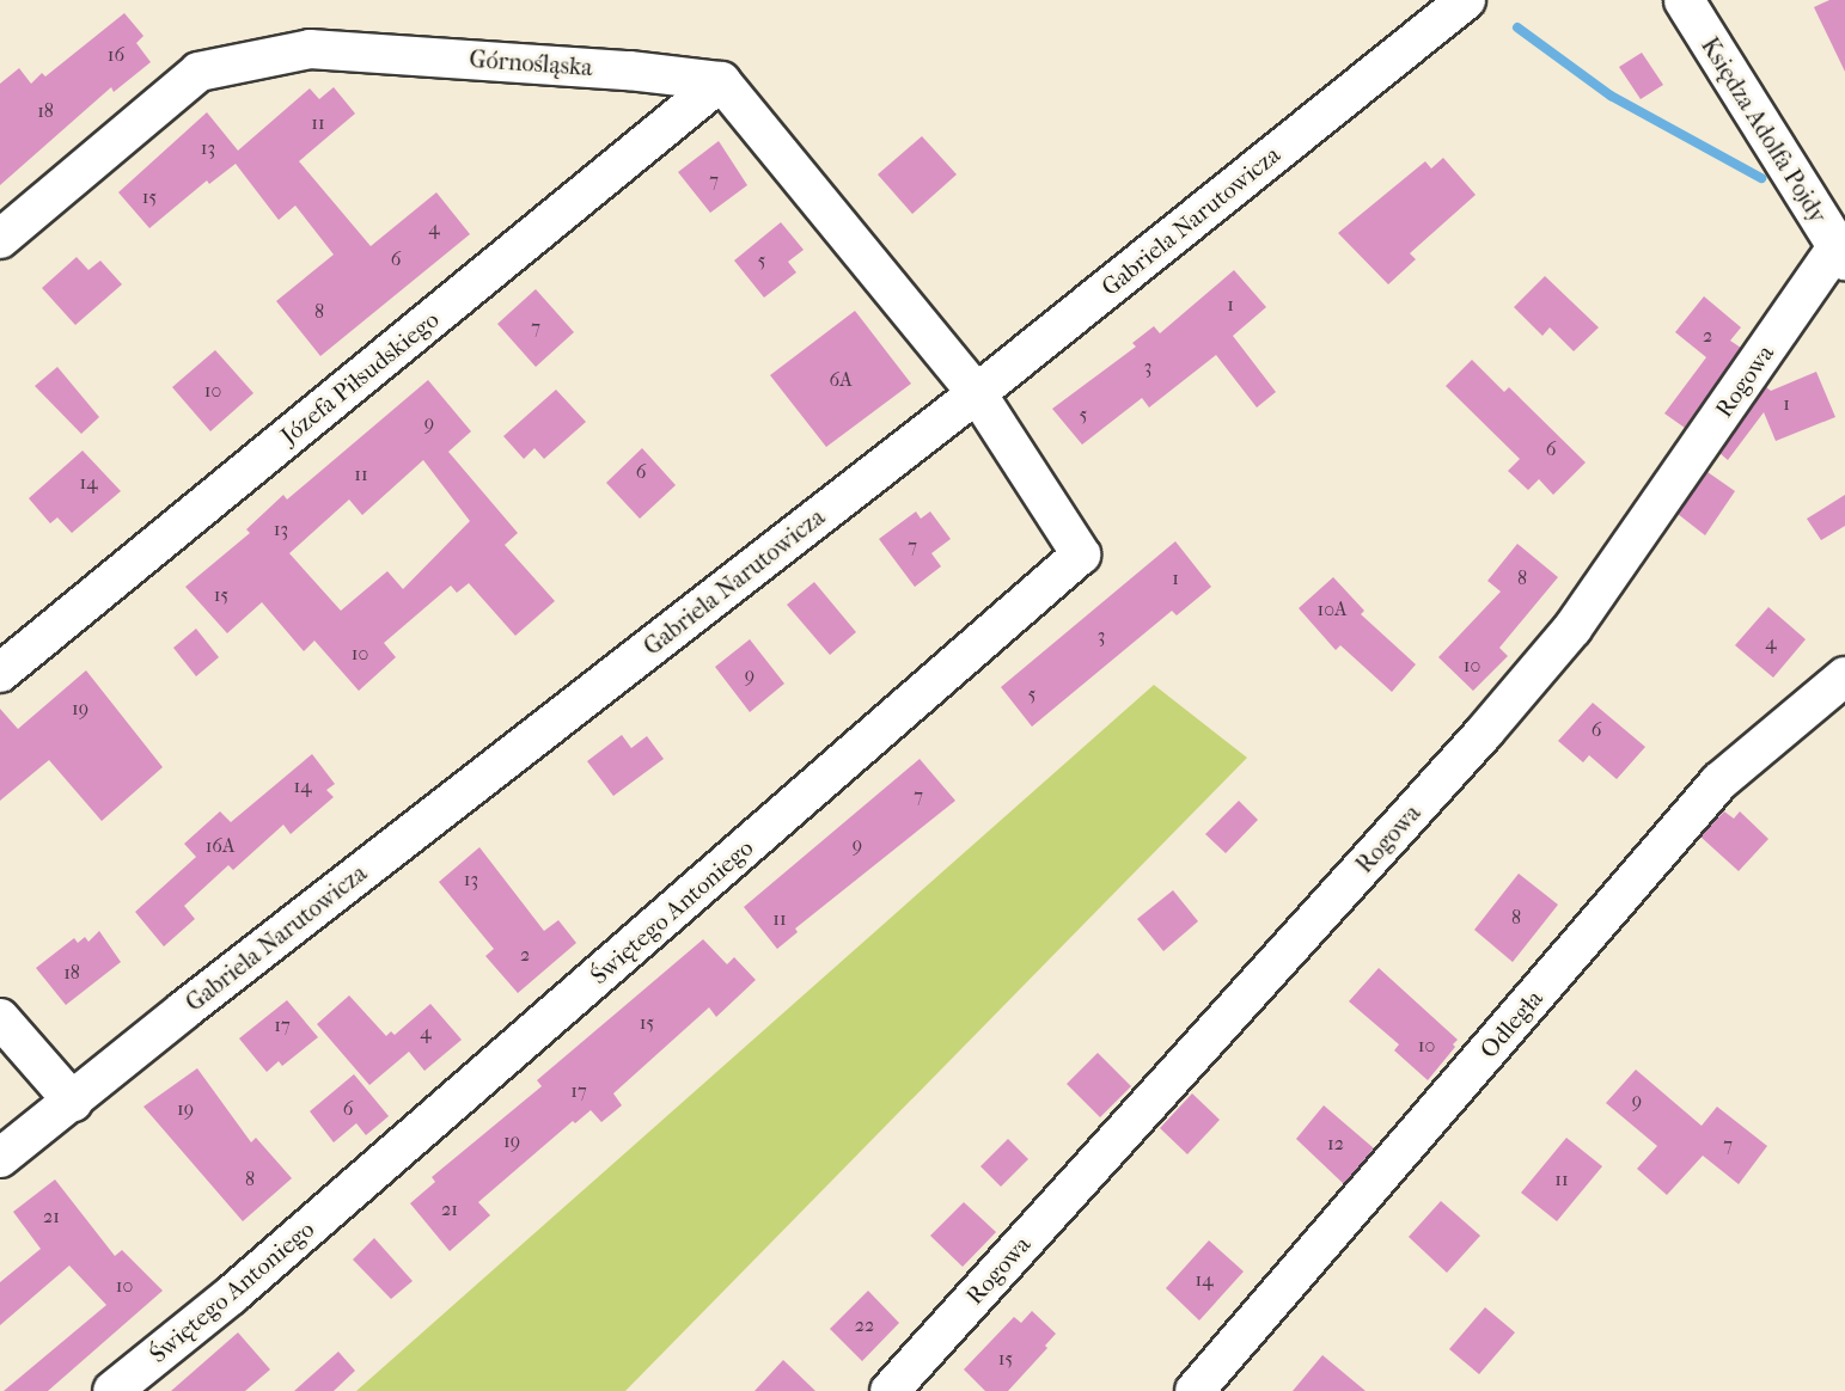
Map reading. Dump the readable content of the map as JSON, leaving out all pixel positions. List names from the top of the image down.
{
  "streets": {
    "street": [
      "Górnośląska",
      "Księdza Adolfa Pojdy",
      "Gabriela Narutowicza",
      "Józefa Piłsudskiego",
      "Rogowa",
      "Świętego Antoniego",
      "Odległa"
    ]
  },
  "crossings": [
    ["Górnośląska", "Józefa Piłsudskiego"],
    ["Księdza Adolfa Pojdy", "Rogowa"],
    ["Gabriela Narutowicza", "Świętego Antoniego"]
  ],
  "house_numbers": [
    "16",
    "18",
    "11",
    "13",
    "7",
    "15",
    "4",
    "6",
    "5",
    "1",
    "8",
    "7",
    "2",
    "3",
    "6A",
    "10",
    "1",
    "5",
    "9",
    "6",
    "6",
    "11",
    "14",
    "13",
    "7",
    "1",
    "8",
    "15",
    "10A",
    "3",
    "4",
    "10",
    "10",
    "9",
    "5",
    "19",
    "6",
    "14",
    "7",
    "9",
    "16A",
    "13",
    "8",
    "11",
    "2",
    "18",
    "15",
    "17",
    "4",
    "10",
    "17",
    "9",
    "19",
    "6",
    "19",
    "12",
    "7",
    "8",
    "11",
    "21",
    "21",
    "14",
    "10",
    "22",
    "15"
  ]
}
